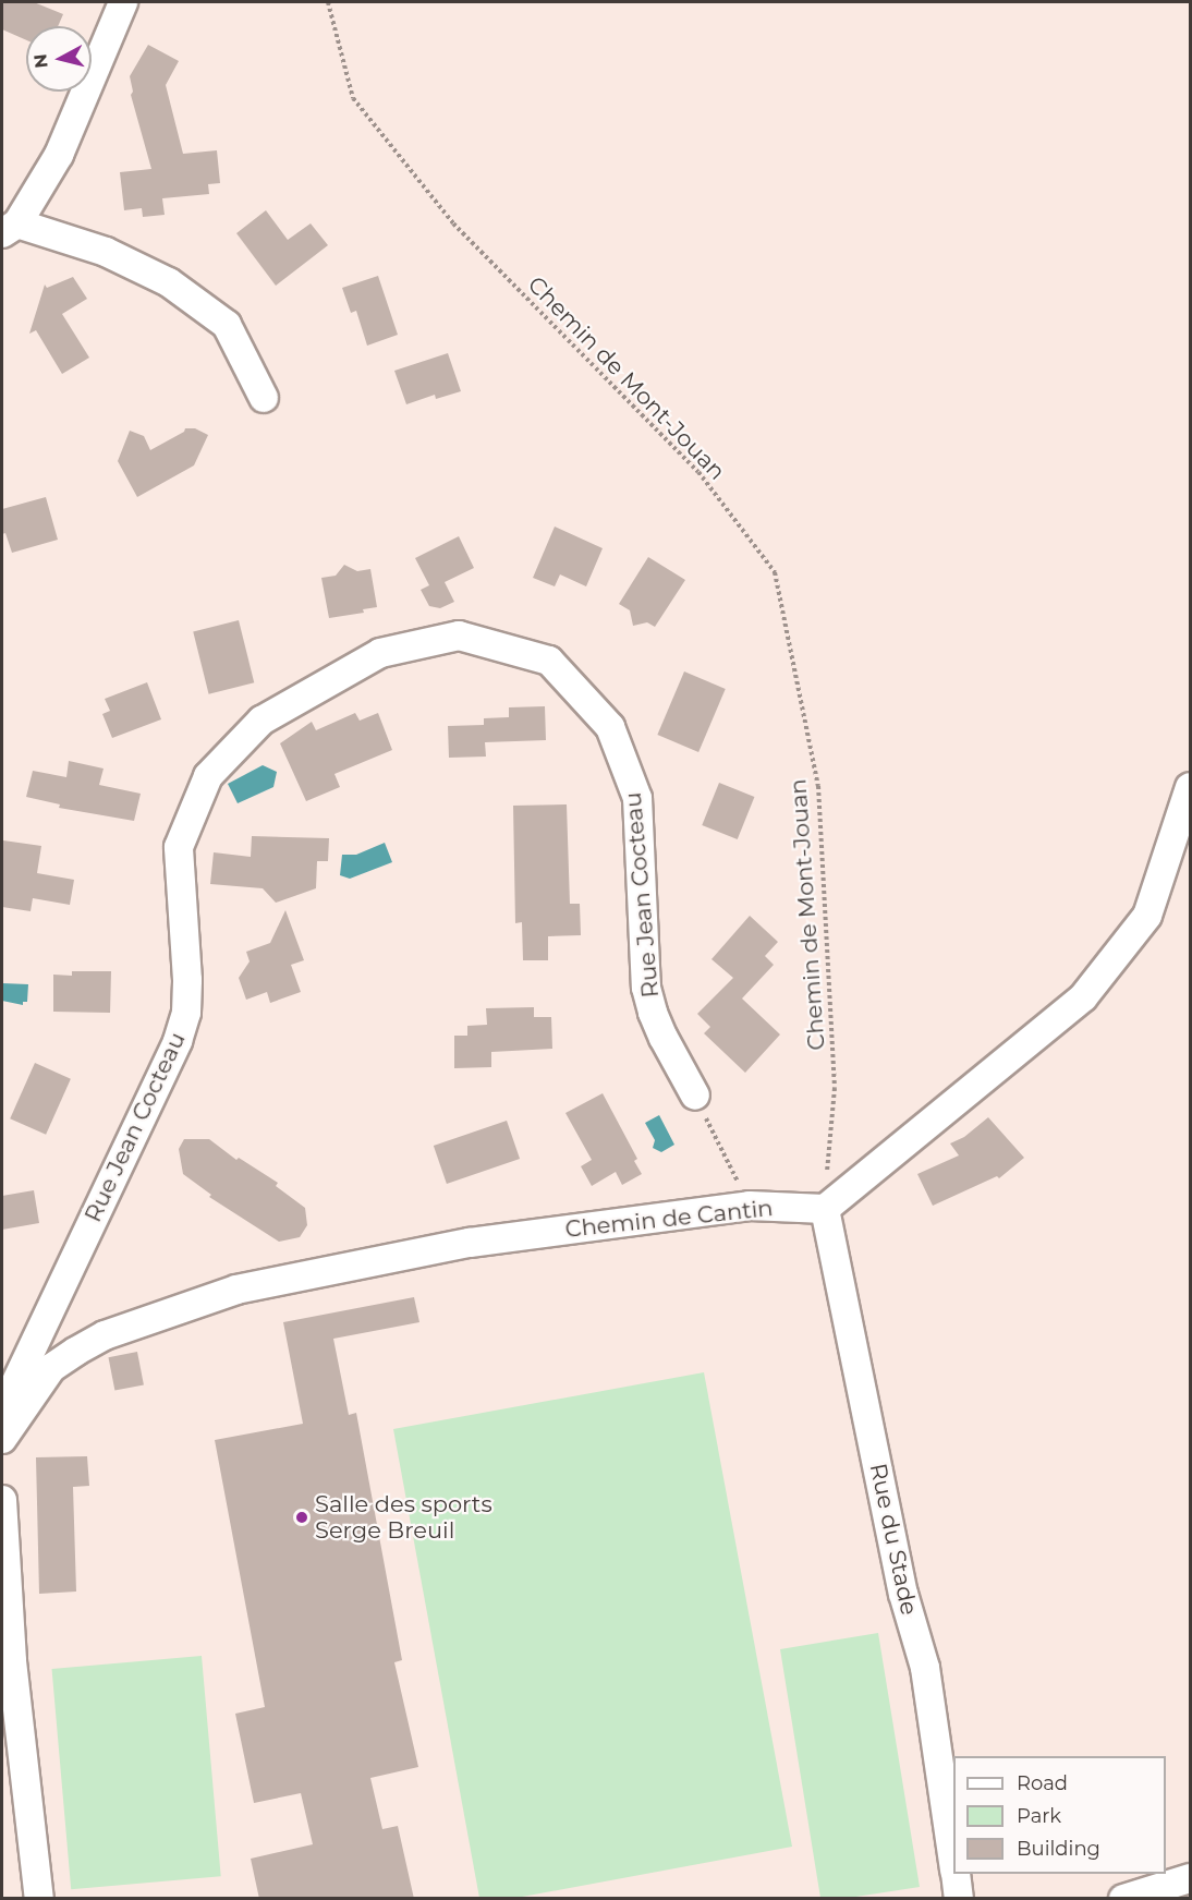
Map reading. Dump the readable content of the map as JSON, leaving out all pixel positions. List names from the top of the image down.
{
  "streets": {
    "street": ["Rue Jean Cocteau", "Chemin de Cantin", "Rue du Stade"],
    "path": ["Chemin de Mont-Jouan"]
  },
  "crossings": [
    ["Chemin de Mont-Jouan", "Chemin de Cantin"],
    ["Chemin de Mont-Jouan", "Rue du Stade"],
    ["Chemin de Cantin", "Rue du Stade"]
  ],
  "places": ["Salle des sports Serge Breuil"],
  "legend": ["Road", "Park", "Building"],
  "north": "left"
}
